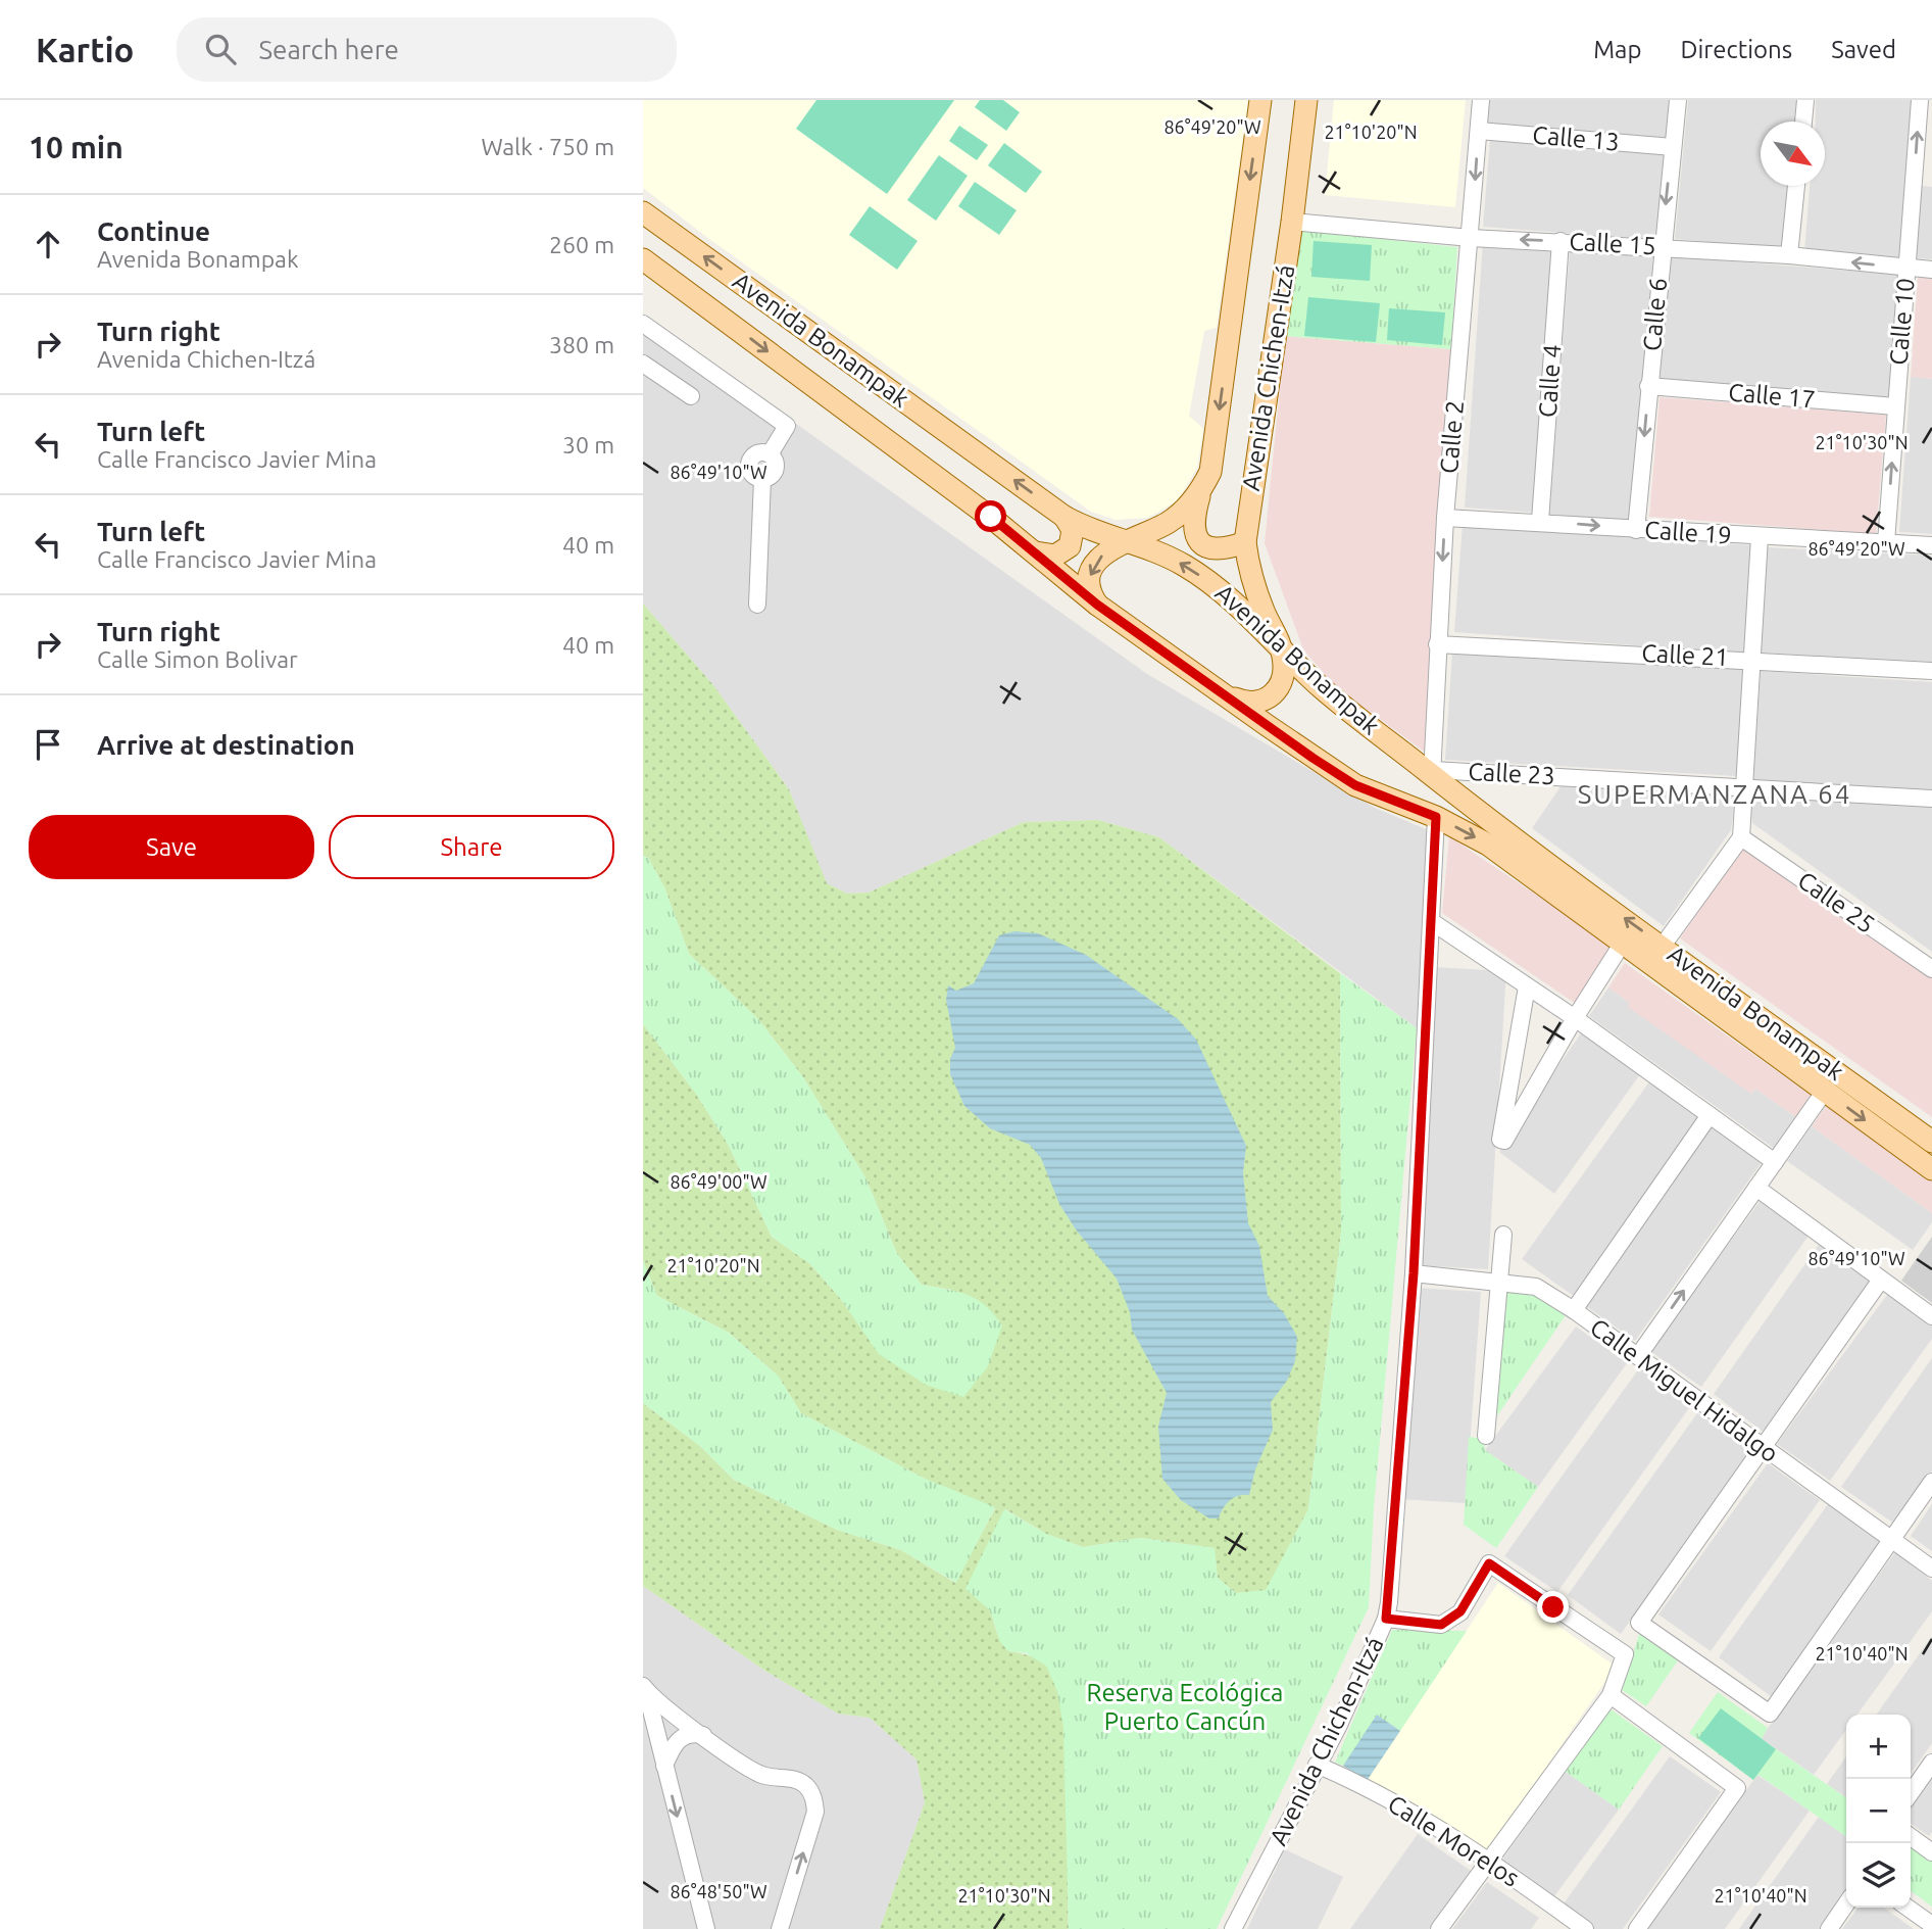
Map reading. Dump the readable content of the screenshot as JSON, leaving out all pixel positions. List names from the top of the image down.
{
  "streets": {
    "main road": ["Avenida Bonampak", "Avenida Chichen-Itzá"],
    "street": [
      "Calle 13",
      "Calle 15",
      "Calle 6",
      "Calle 10",
      "Calle 4",
      "Calle 17",
      "Calle 2",
      "Calle 19",
      "Calle 21",
      "Calle 23",
      "Calle 25",
      "Calle Miguel Hidalgo",
      "Calle Morelos"
    ]
  },
  "crossings": [
    ["Calle 13", "Calle 6"],
    ["Calle 13", "Calle 2"],
    ["Calle 15", "Calle 6"],
    ["Calle 15", "Calle 10"],
    ["Calle 15", "Avenida Chichen-Itzá"],
    ["Calle 15", "Calle 4"],
    ["Calle 15", "Calle 2"],
    ["Calle 6", "Calle 17"],
    ["Calle 6", "Calle 19"],
    ["Calle 10", "Calle 17"],
    ["Calle 10", "Calle 19"],
    ["Avenida Bonampak", "Avenida Chichen-Itzá"],
    ["Avenida Bonampak", "Calle 2"],
    ["Avenida Bonampak", "Calle 23"],
    ["Avenida Chichen-Itzá", "Calle Miguel Hidalgo"],
    ["Avenida Chichen-Itzá", "Calle Morelos"],
    ["Calle 4", "Calle 19"],
    ["Calle 2", "Calle 19"],
    ["Calle 2", "Calle 21"],
    ["Calle 2", "Calle 23"]
  ],
  "one_way": ["Calle 6", "Calle 10"],
  "districts": ["SUPERMANZANA 64"],
  "parks": ["Reserva Ecológica Puerto Cancún"],
  "north": "bottom right",
  "page": {
    "header": "Kartio",
    "search": "Search here",
    "nav": ["Map", "Directions", "Saved"],
    "heading": ["10 min", "Walk · 750 m"],
    "list": [
      ["Continue", "Avenida Bonampak", "260 m"],
      ["Turn right", "Avenida Chichen-Itzá", "380 m"],
      ["Turn left", "Calle Francisco Javier Mina", "30 m"],
      ["Turn left", "Calle Francisco Javier Mina", "40 m"],
      ["Turn right", "Calle Simon Bolivar", "40 m"],
      "Arrive at destination"
    ],
    "buttons": ["Save", "Share"],
    "map_buttons": ["+", "−"]
  },
  "coordinates": [
    "86°49'20\"W",
    "21°10'20\"N",
    "21°10'30\"N",
    "86°49'10\"W",
    "86°49'00\"W",
    "21°10'40\"N",
    "86°48'50\"W"
  ]
}
